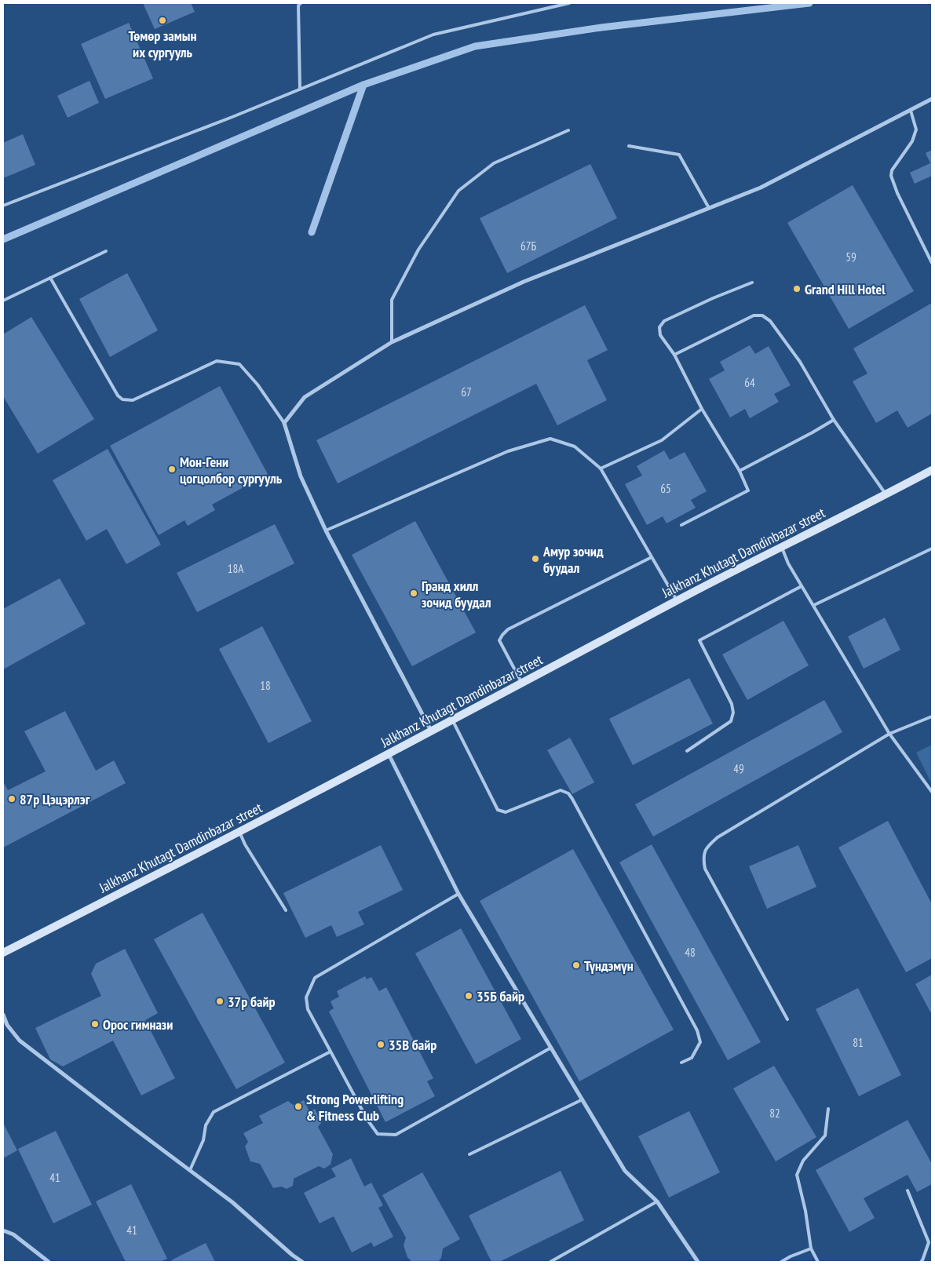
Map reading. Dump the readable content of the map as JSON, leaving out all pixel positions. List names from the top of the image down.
{
  "streets": {
    "main road": ["Jalkhanz Khutagt Damdinbazar street"]
  },
  "places": [
    "Төмөр замын их сургууль",
    "Grand Hill Hotel",
    "Мон-Гени цогцолбор сургууль",
    "Амур зочид буудал",
    "Гранд хилл зочид буудал",
    "87р Цэцэрлэг",
    "Түндэмүн",
    "35Б байр",
    "37р байр",
    "Орос гимнази",
    "35В байр",
    "Strong Powerlifting & Fitness Club"
  ],
  "house_numbers": [
    "67Б",
    "59",
    "64",
    "67",
    "65",
    "18A",
    "18",
    "49",
    "48",
    "81",
    "82",
    "41",
    "41"
  ]
}
